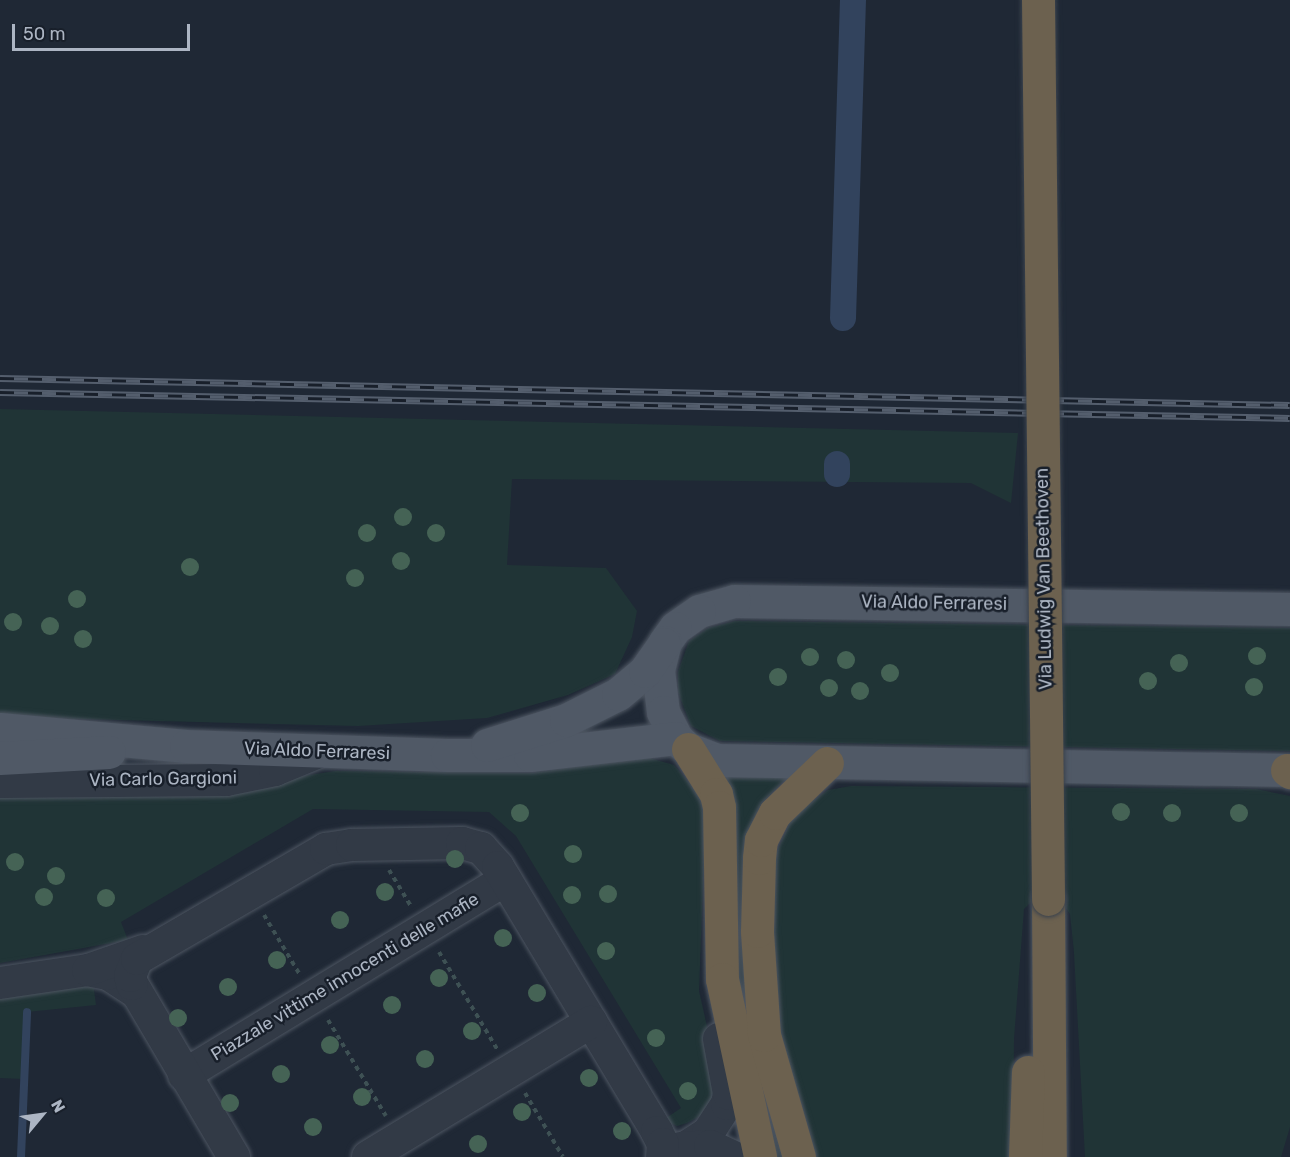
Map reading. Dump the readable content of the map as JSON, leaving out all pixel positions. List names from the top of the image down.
{
  "streets": {
    "highway": ["Via Ludwig Van Beethoven"],
    "main road": ["Via Aldo Ferraresi"],
    "lane": ["Via Carlo Gargioni", "Piazzale vittime innocenti delle mafie"]
  },
  "crossings": [
    ["Via Aldo Ferraresi", "Via Carlo Gargioni"]
  ],
  "scale_bar": "50 m",
  "north": "top right"
}
